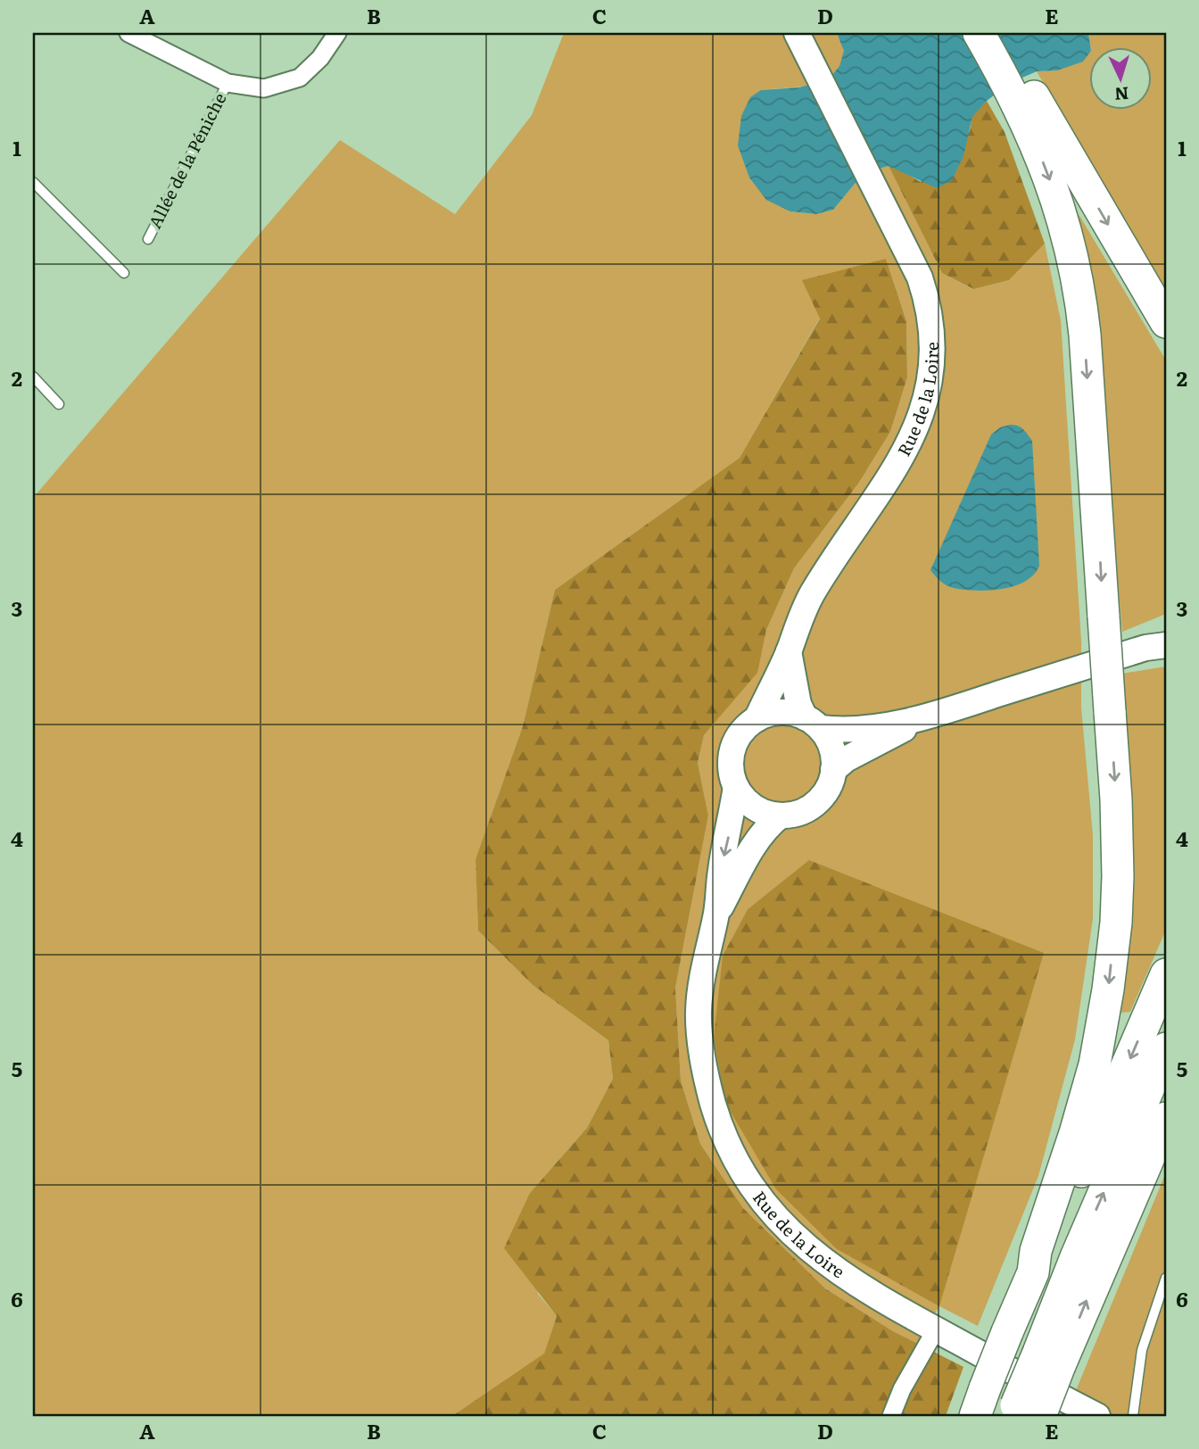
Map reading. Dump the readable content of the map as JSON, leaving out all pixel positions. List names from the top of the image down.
{
  "streets": {
    "street": ["Rue de la Loire"],
    "lane": ["Allée de la Péniche"]
  },
  "north": "bottom",
  "grid": {
    "columns": [
      "A",
      "B",
      "C",
      "D",
      "E"
    ],
    "rows": [
      "1",
      "2",
      "3",
      "4",
      "5",
      "6"
    ]
  }
}
